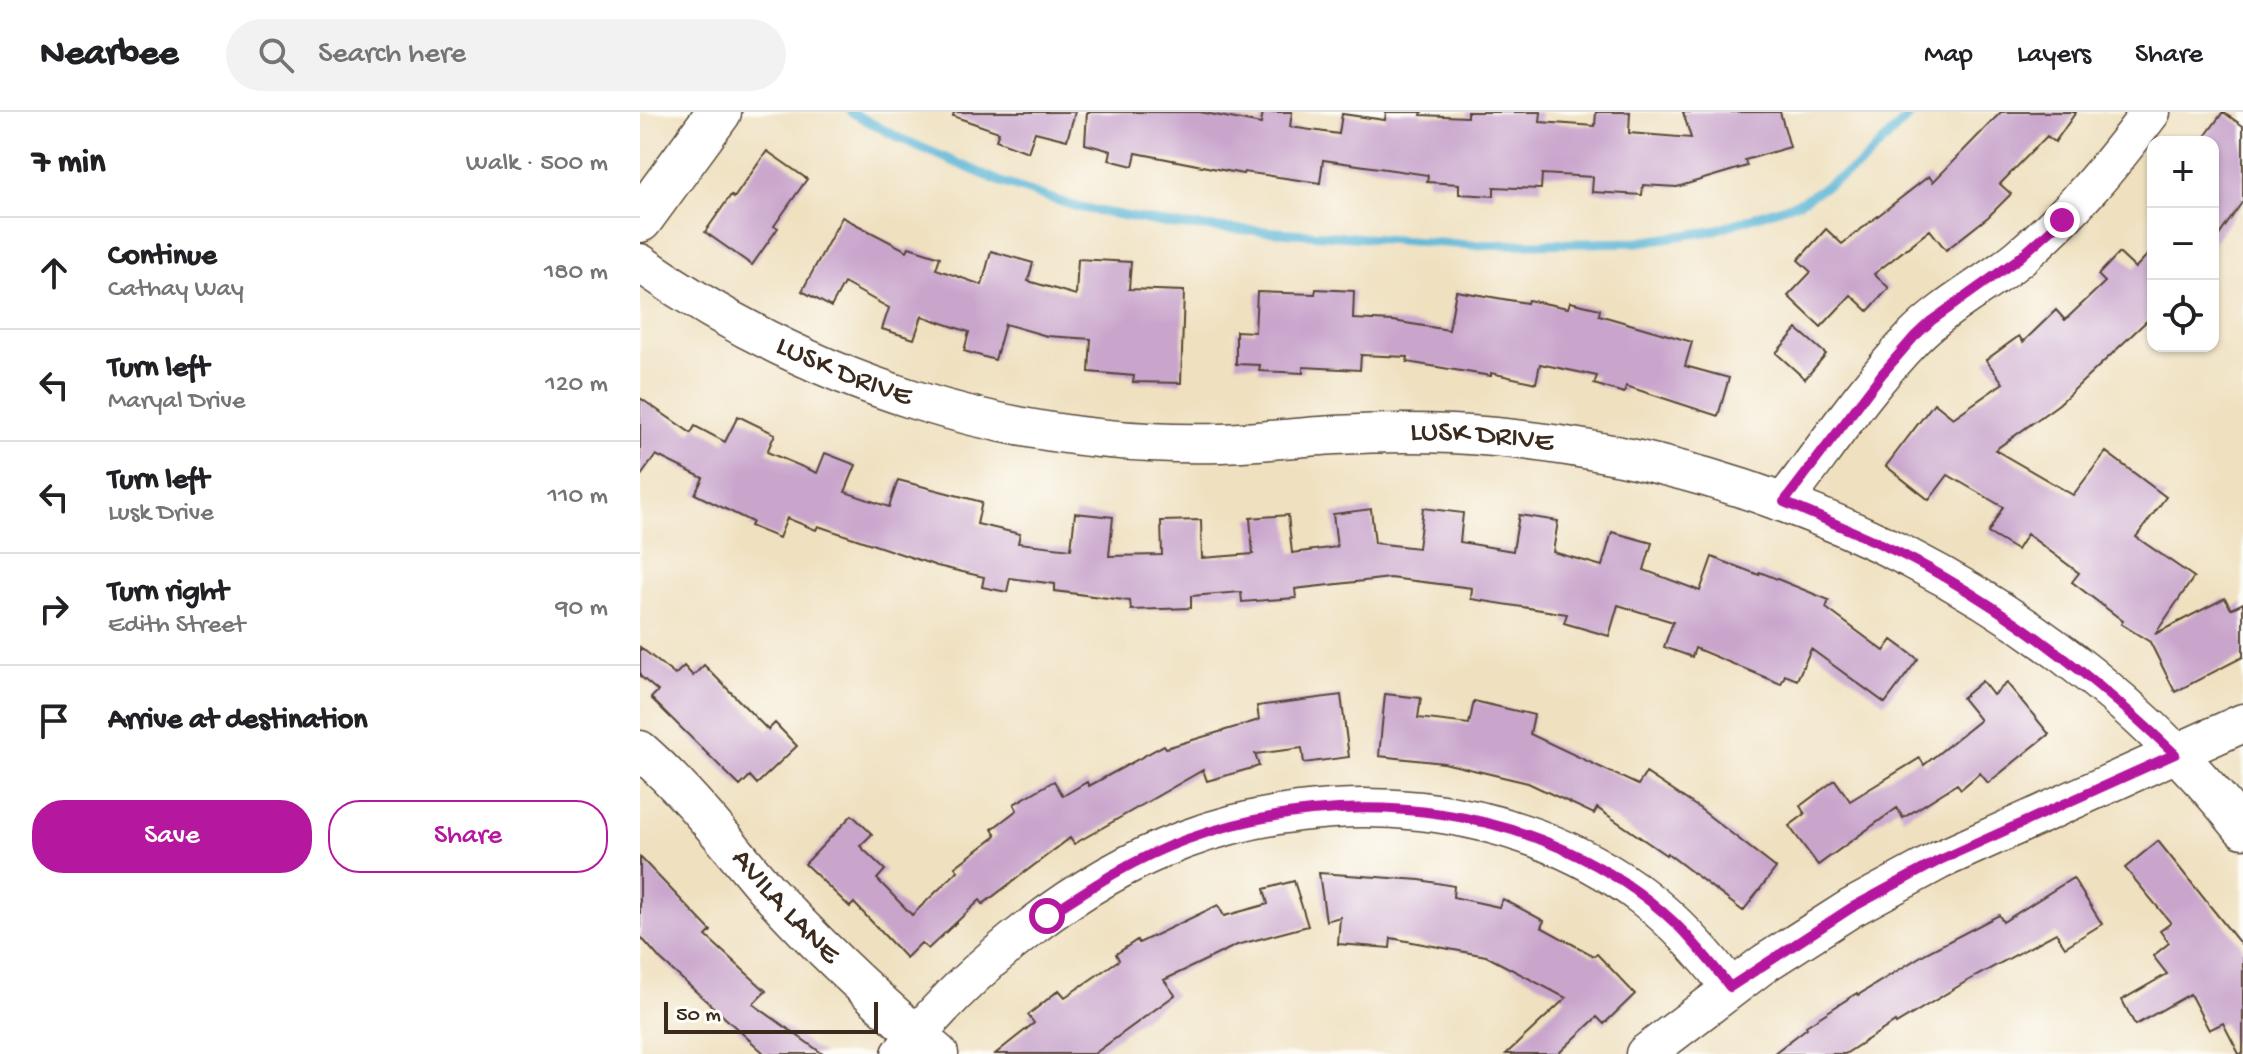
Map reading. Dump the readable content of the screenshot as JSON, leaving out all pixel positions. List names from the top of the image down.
{
  "streets": {
    "street": ["LUSK DRIVE", "AVILA LANE"]
  },
  "scale_bar": "50 m",
  "page": {
    "header": "Nearbee",
    "search": "Search here",
    "nav": ["Map", "Layers", "Share"],
    "heading": ["7 min", "Walk · 500 m"],
    "map_buttons": ["+", "−"],
    "list": [
      ["Continue", "Cathay Way", "180 m"],
      ["Turn left", "Maryal Drive", "120 m"],
      ["Turn left", "Lusk Drive", "110 m"],
      ["Turn right", "Edith Street", "90 m"],
      "Arrive at destination"
    ],
    "buttons": ["Save", "Share"],
    "scale": "50 m"
  }
}
